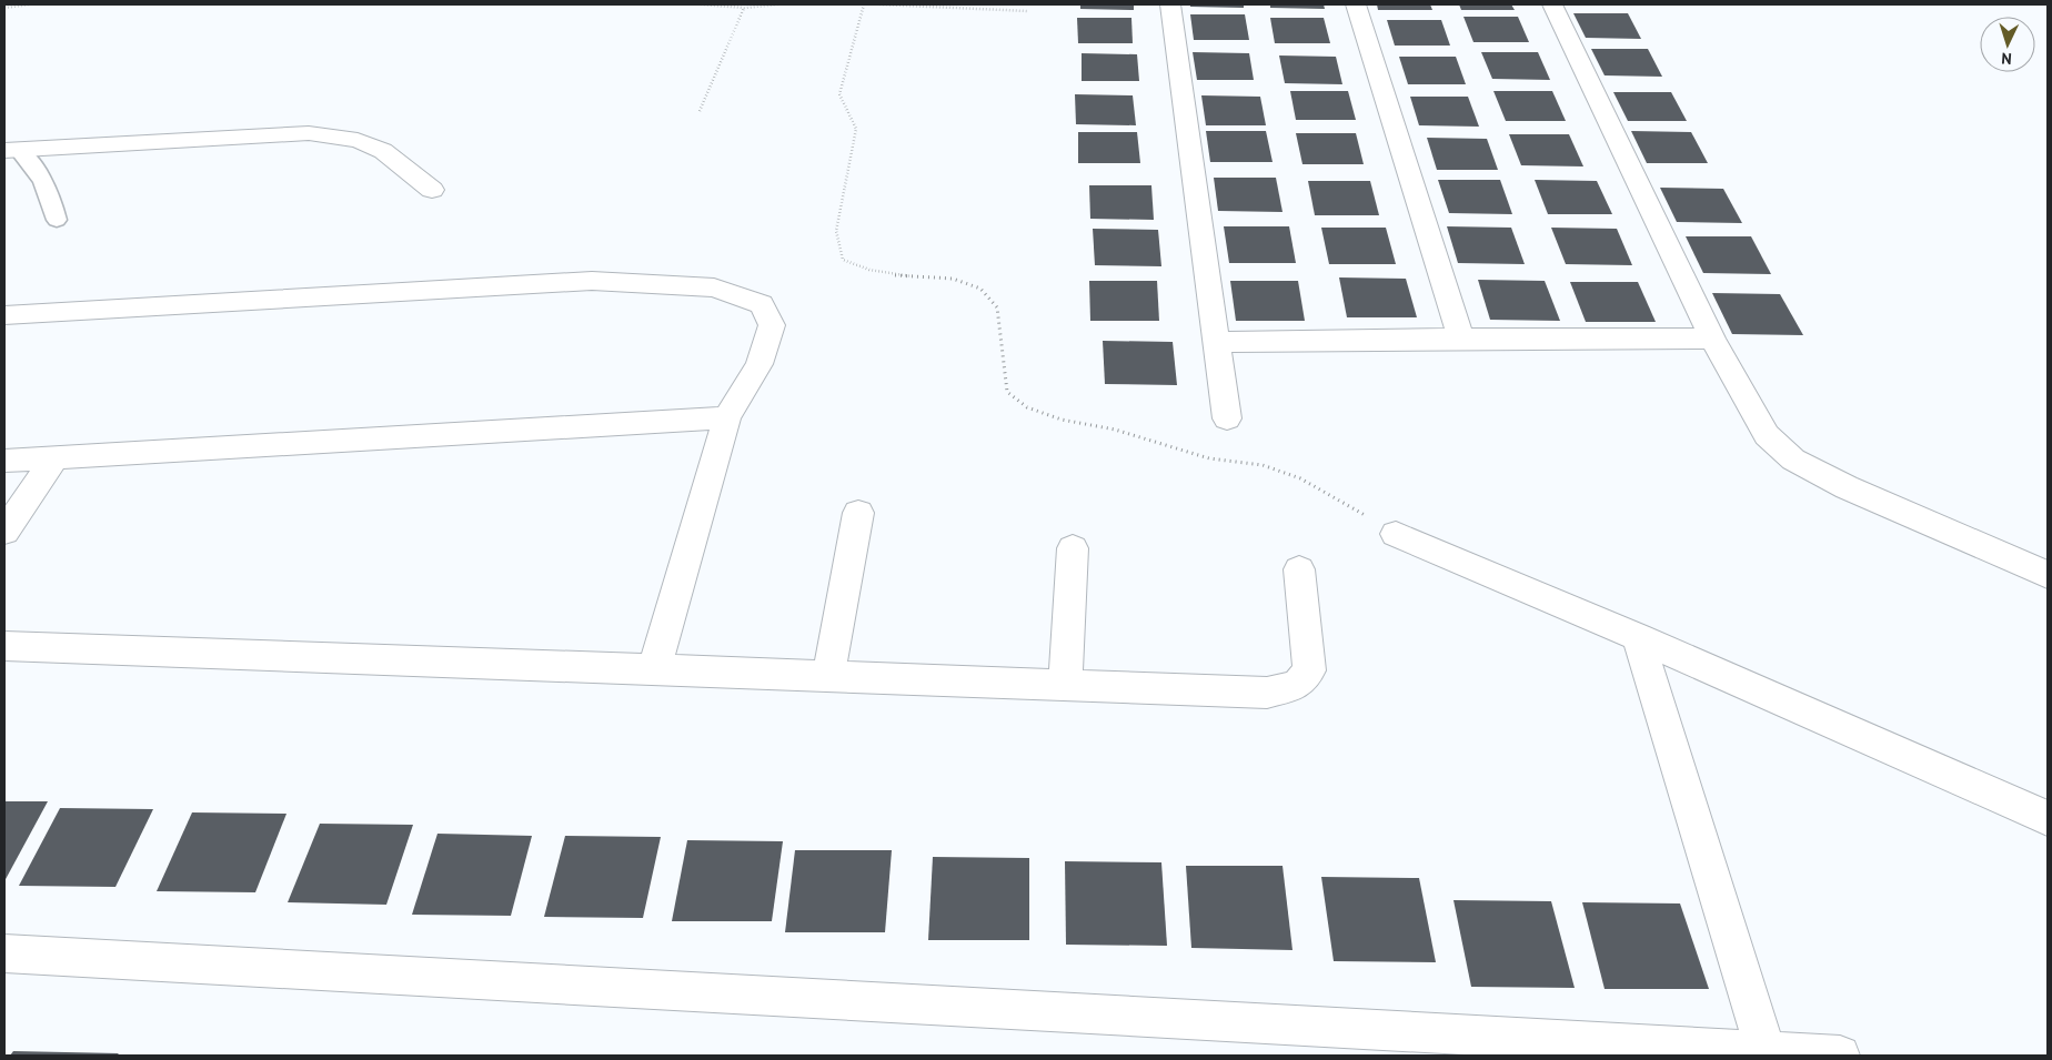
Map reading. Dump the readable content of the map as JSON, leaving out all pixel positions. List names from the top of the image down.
{
  "north": "bottom"
}
